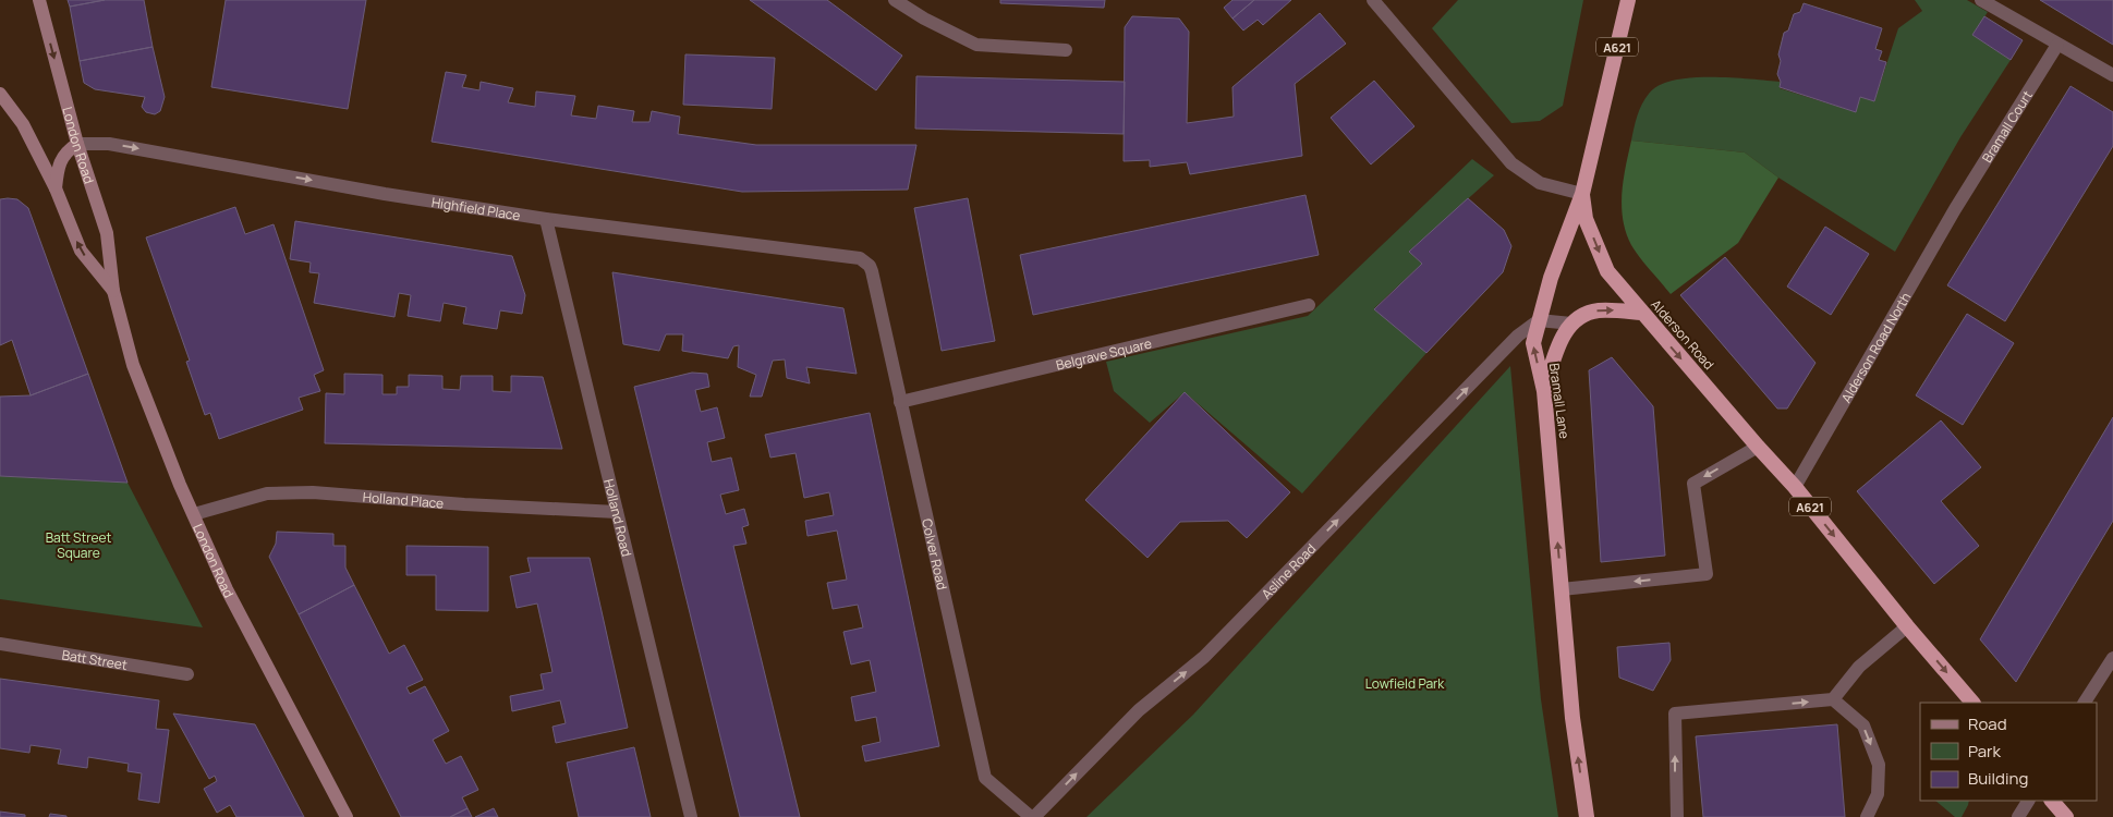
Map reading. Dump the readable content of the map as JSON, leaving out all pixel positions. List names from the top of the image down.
{
  "streets": {
    "highway": ["A621", "Alderson Road", "Bramall Lane"],
    "main road": ["London Road"],
    "street": [
      "Bramall Court",
      "Highfield Place",
      "Alderson Road North",
      "Belgrave Square",
      "Holland Place",
      "Holland Road",
      "Colver Road",
      "Asline Road",
      "Batt Street"
    ]
  },
  "crossings": [
    ["A621", "Bramall Lane"],
    ["Bramall Court", "Alderson Road North"],
    ["London Road", "Highfield Place"],
    ["London Road", "Holland Place"],
    ["Highfield Place", "Holland Road"],
    ["Highfield Place", "Colver Road"],
    ["Alderson Road", "Alderson Road North"],
    ["Alderson Road", "Bramall Lane"],
    ["Belgrave Square", "Colver Road"],
    ["Bramall Lane", "Asline Road"],
    ["Holland Place", "Holland Road"],
    ["Colver Road", "Asline Road"]
  ],
  "one_way": [
    "Highfield Place",
    "Alderson Road",
    "Bramall Lane",
    "Asline Road"
  ],
  "parks": ["Batt Street Square", "Lowfield Park"],
  "legend": ["Road", "Park", "Building"]
}
